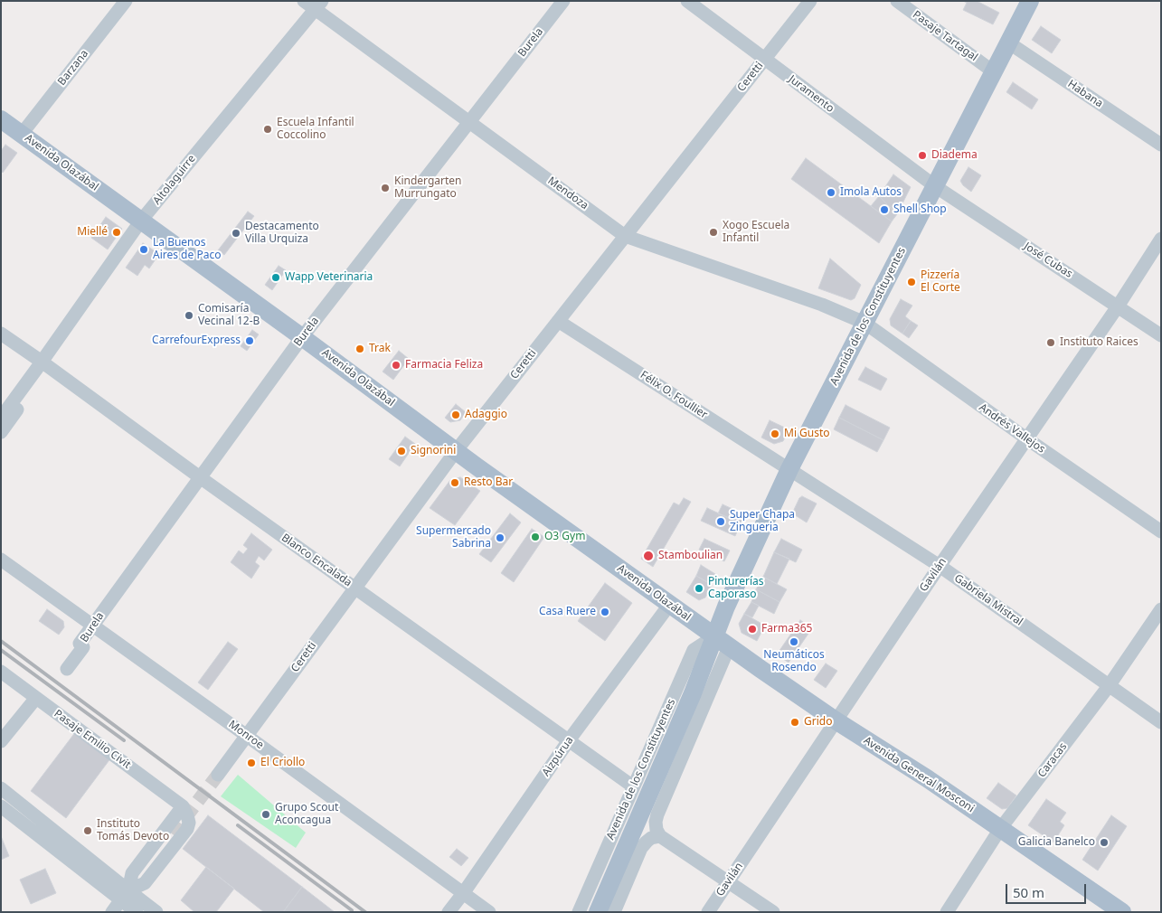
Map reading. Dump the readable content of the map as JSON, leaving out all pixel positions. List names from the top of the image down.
{
  "streets": {
    "main road": ["Avenida Olazábal", "Avenida de los Constituyentes", "Avenida General Mosconi"],
    "street": [
      "Pasaje Tartagal",
      "Burela",
      "Barzana",
      "Ceretti",
      "Juramento",
      "Habana",
      "Altolaguirre",
      "Mendoza",
      "José Cubas",
      "Félix O. Foullier",
      "Andrés Vallejos",
      "Blanco Encalada",
      "Gavilán",
      "Gabriela Mistral",
      "Monroe",
      "Pasaje Emilio Civit",
      "Aizpúrua",
      "Caracas"
    ]
  },
  "crossings": [
    ["Pasaje Tartagal", "Avenida de los Constituyentes"],
    ["Burela", "Avenida Olazábal"],
    ["Burela", "Mendoza"],
    ["Burela", "Blanco Encalada"],
    ["Burela", "Monroe"],
    ["Barzana", "Avenida Olazábal"],
    ["Ceretti", "Juramento"],
    ["Ceretti", "Avenida Olazábal"],
    ["Ceretti", "Mendoza"],
    ["Ceretti", "Félix O. Foullier"],
    ["Ceretti", "Blanco Encalada"],
    ["Ceretti", "Monroe"],
    ["Juramento", "José Cubas"],
    ["Juramento", "Avenida de los Constituyentes"],
    ["Habana", "Avenida de los Constituyentes"],
    ["Avenida Olazábal", "Altolaguirre"],
    ["Avenida Olazábal", "Avenida de los Constituyentes"],
    ["Avenida Olazábal", "Aizpúrua"],
    ["Avenida Olazábal", "Avenida General Mosconi"],
    ["Altolaguirre", "Mendoza"],
    ["Altolaguirre", "Blanco Encalada"],
    ["Mendoza", "Avenida de los Constituyentes"],
    ["Mendoza", "Andrés Vallejos"],
    ["José Cubas", "Avenida de los Constituyentes"],
    ["José Cubas", "Gavilán"],
    ["Avenida de los Constituyentes", "Félix O. Foullier"],
    ["Avenida de los Constituyentes", "Andrés Vallejos"],
    ["Avenida de los Constituyentes", "Blanco Encalada"],
    ["Avenida de los Constituyentes", "Gabriela Mistral"],
    ["Avenida de los Constituyentes", "Avenida General Mosconi"],
    ["Félix O. Foullier", "Gabriela Mistral"],
    ["Andrés Vallejos", "Gavilán"],
    ["Blanco Encalada", "Aizpúrua"],
    ["Gavilán", "Gabriela Mistral"],
    ["Gavilán", "Avenida General Mosconi"],
    ["Gabriela Mistral", "Caracas"],
    ["Monroe", "Aizpúrua"],
    ["Caracas", "Avenida General Mosconi"]
  ],
  "places": [
    "Escuela Infantil Coccolino",
    "Diadema",
    "Kindergarten Murrungato",
    "Imola Autos",
    "Shell Shop",
    "Miellé",
    "Xogo Escuela Infantil",
    "Destacamento Villa Urquiza",
    "La Buenos Aires de Paco",
    "Wapp Veterinaria",
    "Pizzería El Corte",
    "Comisaría Vecinal 12-B",
    "CarrefourExpress",
    "Instituto Raices",
    "Trak",
    "Farmacia Feliza",
    "Adaggio",
    "Mi Gusto",
    "Signorini",
    "Resto Bar",
    "Super Chapa Zingueria",
    "O3 Gym",
    "Supermercado Sabrina",
    "Stamboulian",
    "Pinturerías Caporaso",
    "Casa Ruere",
    "Farma365",
    "Neumáticos Rosendo",
    "Grido",
    "El Criollo",
    "Grupo Scout Aconcagua",
    "Instituto Tomás Devoto",
    "Galicia Banelco"
  ],
  "scale_bar": "50 m"
}
